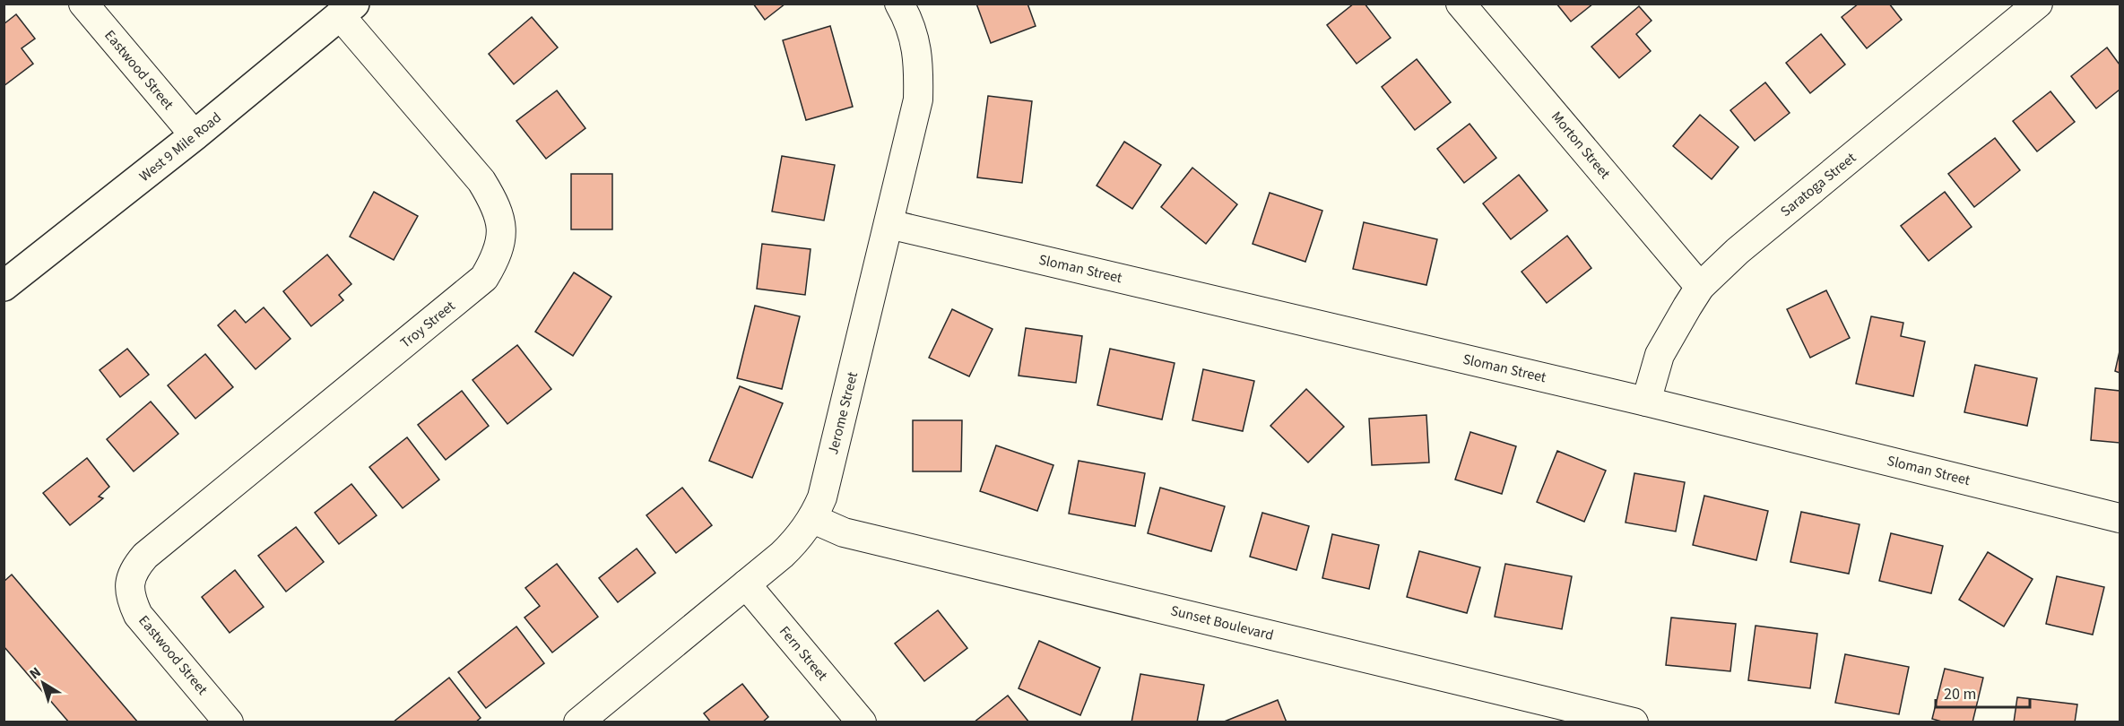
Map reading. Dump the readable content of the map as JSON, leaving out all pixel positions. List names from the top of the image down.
{
  "streets": {
    "main road": ["West 9 Mile Road"],
    "street": [
      "Eastwood Street",
      "Morton Street",
      "Saratoga Street",
      "Sloman Street",
      "Troy Street",
      "Jerome Street",
      "Sunset Boulevard",
      "Fern Street"
    ]
  },
  "crossings": [
    ["Eastwood Street", "West 9 Mile Road"],
    ["Eastwood Street", "Troy Street"],
    ["Morton Street", "Saratoga Street"],
    ["West 9 Mile Road", "Troy Street"],
    ["Saratoga Street", "Sloman Street"],
    ["Sloman Street", "Jerome Street"],
    ["Jerome Street", "Sunset Boulevard"],
    ["Jerome Street", "Fern Street"]
  ],
  "scale_bar": "20 m",
  "north": "top left"
}
